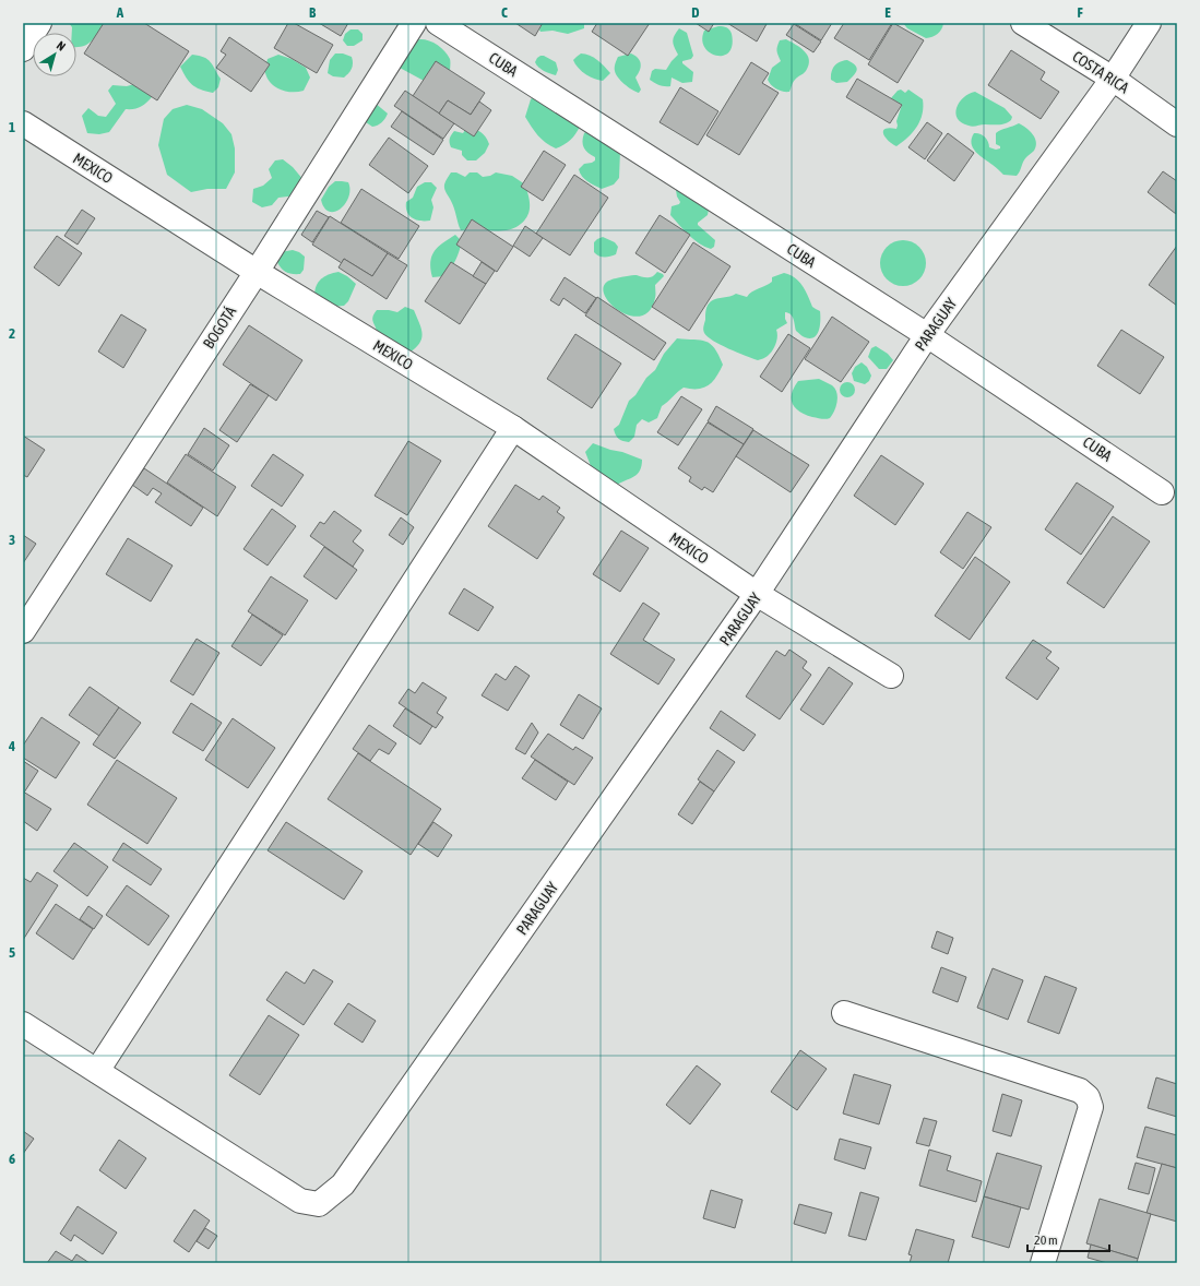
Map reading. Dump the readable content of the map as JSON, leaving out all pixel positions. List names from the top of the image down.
{
  "streets": {
    "street": [
      "CUBA",
      "COSTA RICA",
      "MEXICO",
      "PARAGUAY",
      "BOGOTÁ"
    ]
  },
  "crossings": [
    ["CUBA", "PARAGUAY"],
    ["COSTA RICA", "PARAGUAY"],
    ["MEXICO", "PARAGUAY"],
    ["MEXICO", "BOGOTÁ"]
  ],
  "scale_bar": "20 m",
  "north": "top right",
  "grid": {
    "columns": [
      "A",
      "B",
      "C",
      "D",
      "E",
      "F"
    ],
    "rows": [
      "1",
      "2",
      "3",
      "4",
      "5",
      "6"
    ]
  }
}
